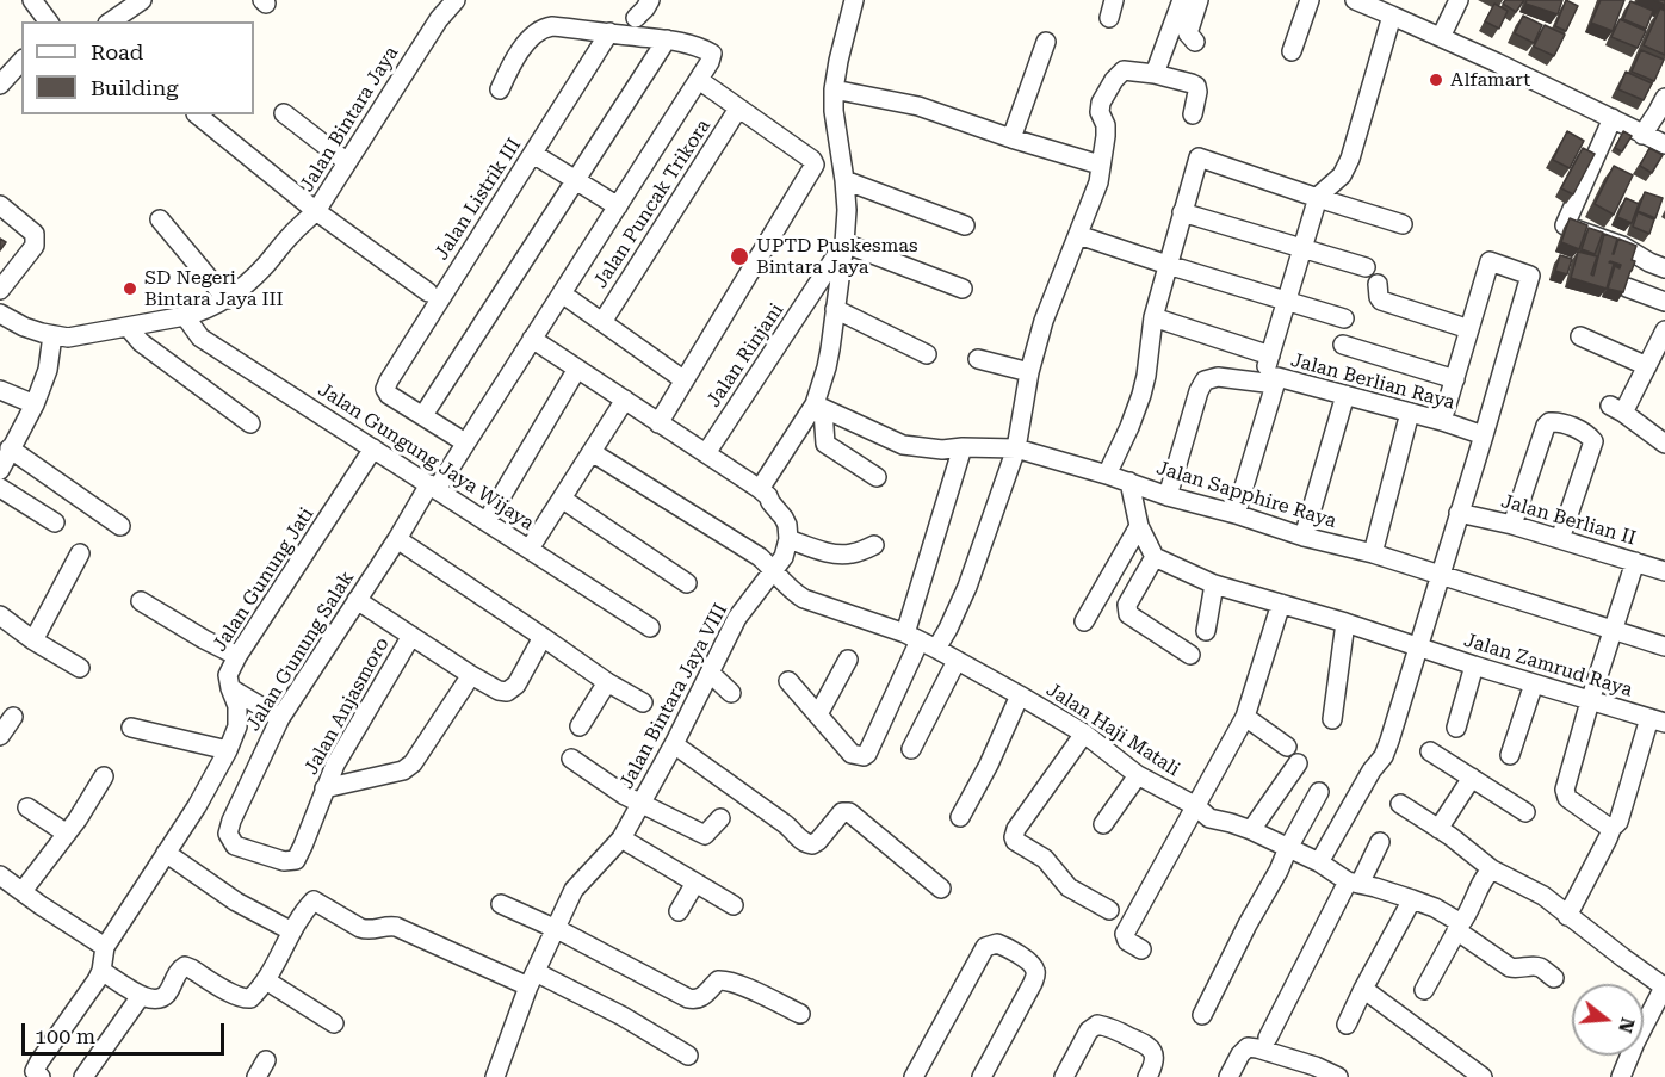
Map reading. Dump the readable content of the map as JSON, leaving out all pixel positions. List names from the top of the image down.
{
  "streets": {
    "street": [
      "Jalan Bintara Jaya",
      "Jalan Listrik III",
      "Jalan Puncak Trikora",
      "Jalan Rinjani",
      "Jalan Berlian Raya",
      "Jalan Gungung Jaya Wijaya",
      "Jalan Sapphire Raya",
      "Jalan Berlian II",
      "Jalan Gunung Jati",
      "Jalan Gunung Salak",
      "Jalan Zamrud Raya",
      "Jalan Bintara Jaya VIII",
      "Jalan Anjasmoro",
      "Jalan Haji Matali"
    ]
  },
  "crossings": [
    ["Jalan Bintara Jaya", "Jalan Gungung Jaya Wijaya"],
    ["Jalan Berlian Raya", "Jalan Sapphire Raya"],
    ["Jalan Gungung Jaya Wijaya", "Jalan Gunung Jati"],
    ["Jalan Gungung Jaya Wijaya", "Jalan Gunung Salak"],
    ["Jalan Gunung Salak", "Jalan Anjasmoro"],
    ["Jalan Bintara Jaya VIII", "Jalan Haji Matali"]
  ],
  "places": ["Alfamart", "UPTD Puskesmas Bintara Jaya", "SD Negeri Bintara Jaya III"],
  "legend": ["Road", "Building"],
  "scale_bar": "100 m",
  "north": "right"
}
